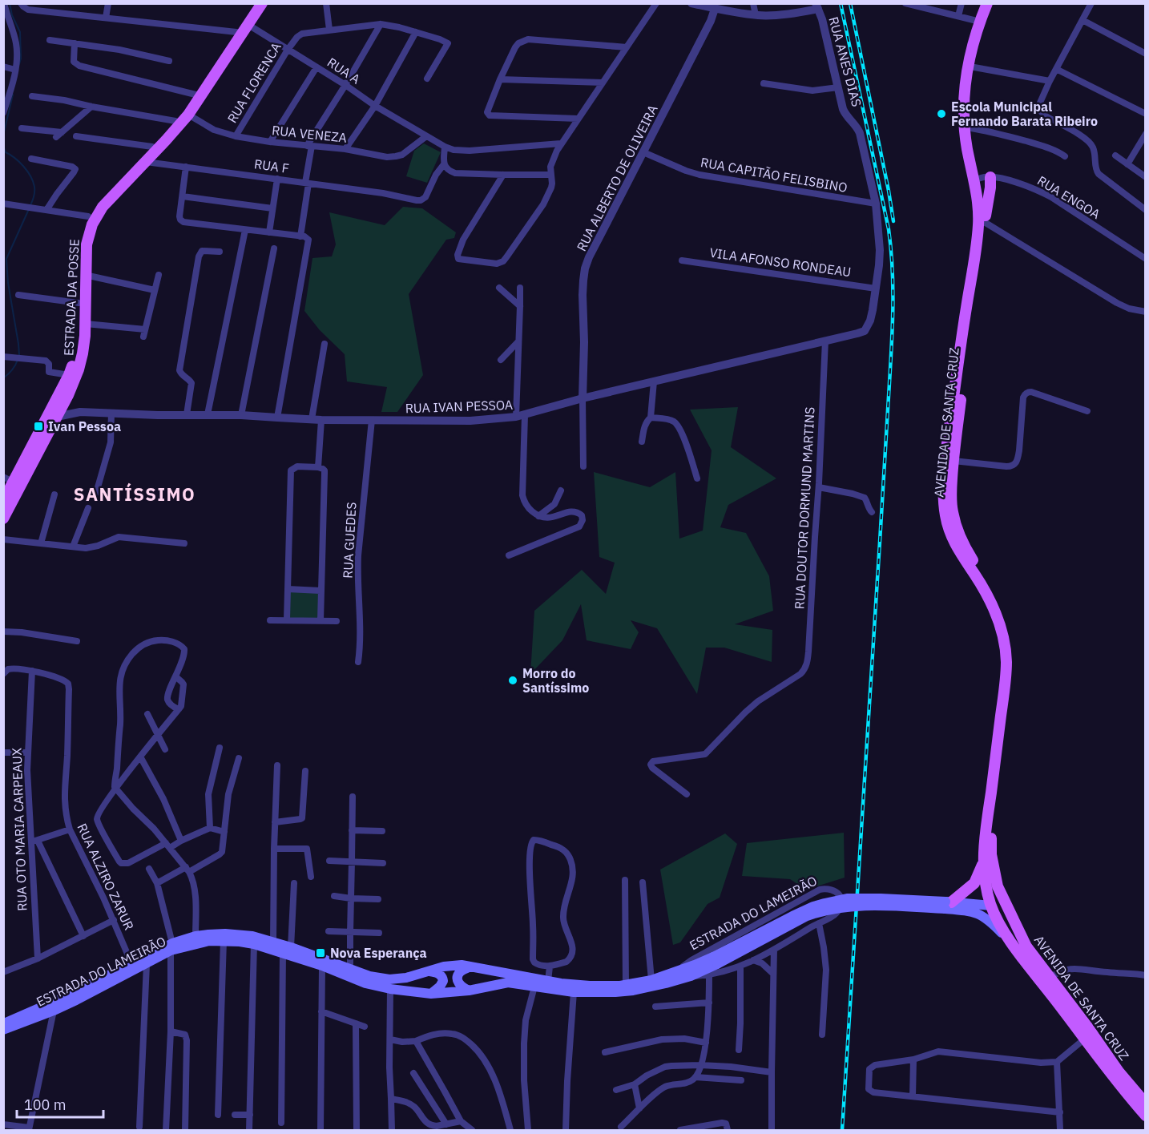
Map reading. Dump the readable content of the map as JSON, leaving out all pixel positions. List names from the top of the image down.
{
  "streets": {
    "main road": ["ESTRADA DA POSSE", "AVENIDA DE SANTA CRUZ", "ESTRADA DO LAMEIRÃO"],
    "street": [
      "RUA ANES DIAS",
      "RUA A",
      "RUA FLORENCA",
      "RUA VENEZA",
      "RUA F",
      "RUA CAPITÃO FELISBINO",
      "RUA ALBERTO DE OLIVEIRA",
      "RUA ENGOA",
      "VILA AFONSO RONDEAU",
      "RUA IVAN PESSOA",
      "RUA DOUTOR DORMUND MARTINS",
      "RUA GUEDES",
      "RUA OTO MARIA CARPEAUX",
      "RUA ALZIRO ZARUR"
    ]
  },
  "crossings": [
    ["RUA ANES DIAS", "RUA CAPITÃO FELISBINO"],
    ["RUA ANES DIAS", "VILA AFONSO RONDEAU"],
    ["RUA ANES DIAS", "RUA IVAN PESSOA"],
    ["RUA A", "RUA FLORENCA"],
    ["RUA A", "RUA VENEZA"],
    ["RUA A", "ESTRADA DA POSSE"],
    ["RUA FLORENCA", "RUA VENEZA"],
    ["RUA VENEZA", "ESTRADA DA POSSE"],
    ["RUA F", "ESTRADA DA POSSE"],
    ["RUA CAPITÃO FELISBINO", "RUA ALBERTO DE OLIVEIRA"],
    ["RUA ALBERTO DE OLIVEIRA", "RUA IVAN PESSOA"],
    ["RUA ENGOA", "AVENIDA DE SANTA CRUZ"],
    ["ESTRADA DA POSSE", "RUA IVAN PESSOA"],
    ["RUA IVAN PESSOA", "RUA DOUTOR DORMUND MARTINS"],
    ["RUA IVAN PESSOA", "RUA GUEDES"],
    ["AVENIDA DE SANTA CRUZ", "ESTRADA DO LAMEIRÃO"],
    ["RUA OTO MARIA CARPEAUX", "RUA ALZIRO ZARUR"],
    ["RUA ALZIRO ZARUR", "ESTRADA DO LAMEIRÃO"]
  ],
  "districts": ["SANTÍSSIMO"],
  "places": {
    "other": ["Escola Municipal Fernando Barata Ribeiro", "Morro do Santíssimo"],
    "transit": ["Ivan Pessoa", "Nova Esperança"]
  },
  "scale_bar": "100 m"
}
